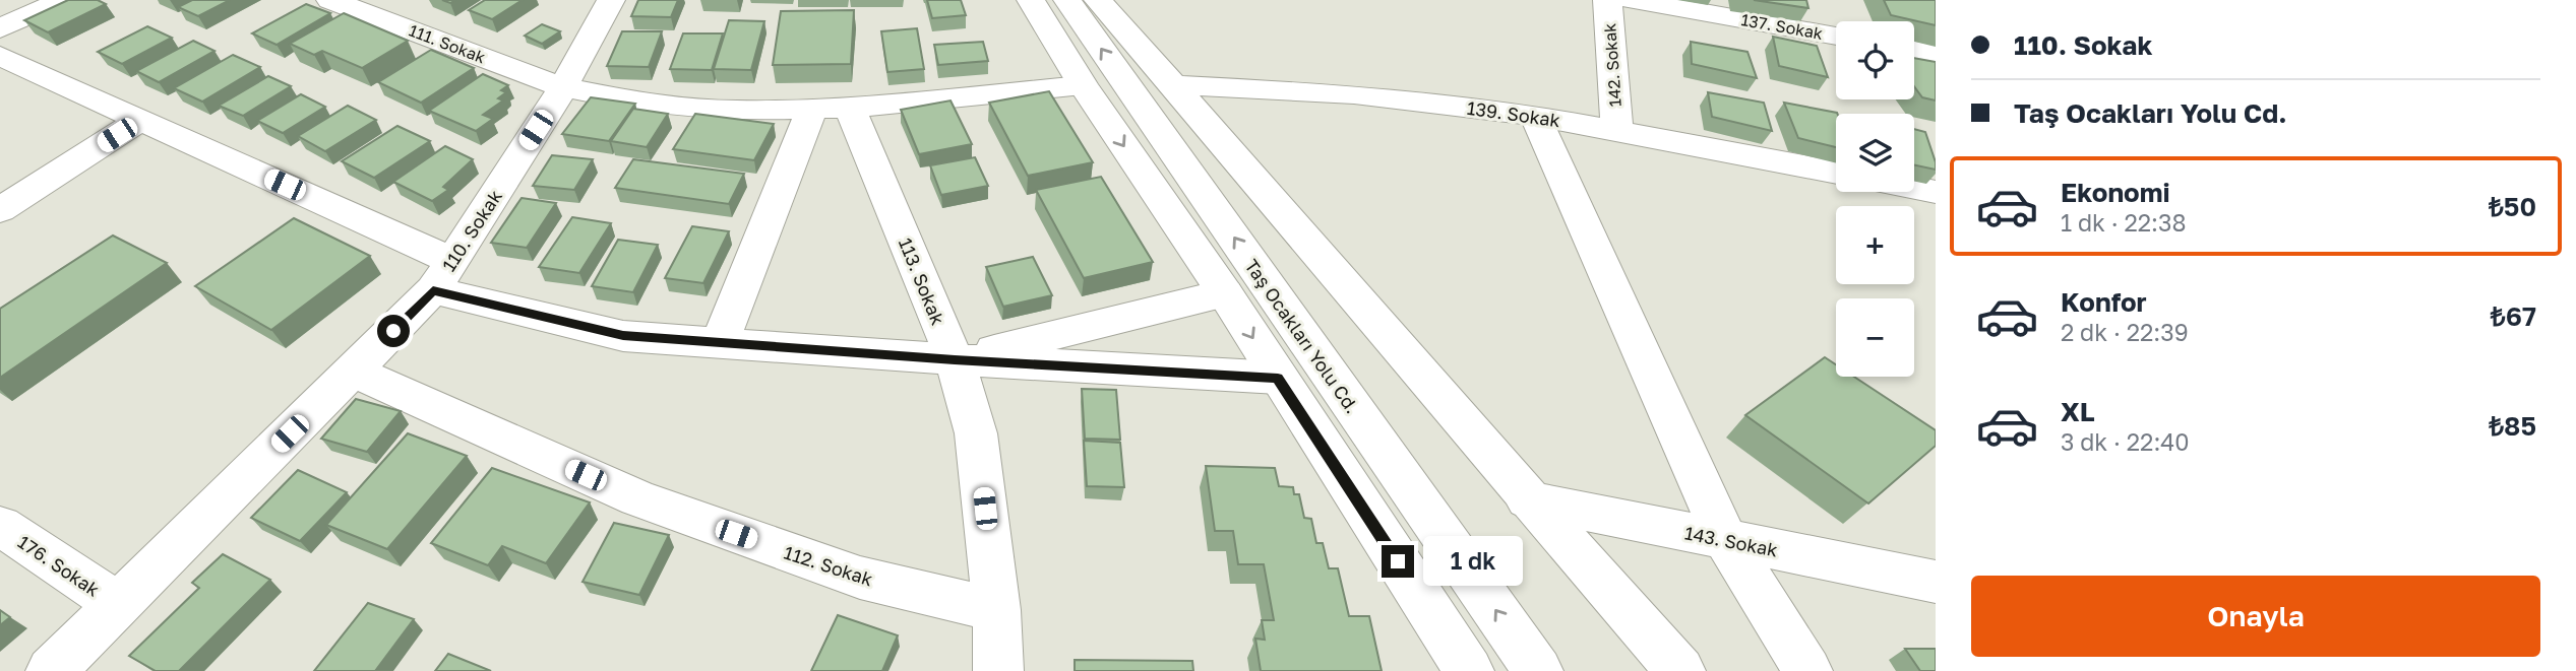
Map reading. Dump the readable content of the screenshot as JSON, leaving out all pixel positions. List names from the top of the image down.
{
  "streets": {
    "street": [
      "137. Sokak",
      "111. Sokak",
      "142. Sokak",
      "139. Sokak",
      "110. Sokak",
      "113. Sokak",
      "Taş Ocakları Yolu Cd.",
      "143. Sokak",
      "176. Sokak",
      "112. Sokak"
    ]
  },
  "crossings": [
    ["111. Sokak", "110. Sokak"],
    ["111. Sokak", "113. Sokak"],
    ["142. Sokak", "139. Sokak"],
    ["110. Sokak", "176. Sokak"],
    ["110. Sokak", "112. Sokak"],
    ["113. Sokak", "112. Sokak"]
  ],
  "page": {
    "banner": ["110. Sokak", "Taş Ocakları Yolu Cd."],
    "map_buttons": ["+", "−"],
    "list": [
      {
        "name": "Ekonomi",
        "note": "1 dk · 22:38",
        "value": "₺50"
      },
      {
        "name": "Konfor",
        "note": "2 dk · 22:39",
        "value": "₺67"
      },
      {
        "name": "XL",
        "note": "3 dk · 22:40",
        "value": "₺85"
      }
    ],
    "bubble": "1 dk",
    "buttons": "Onayla"
  }
}
